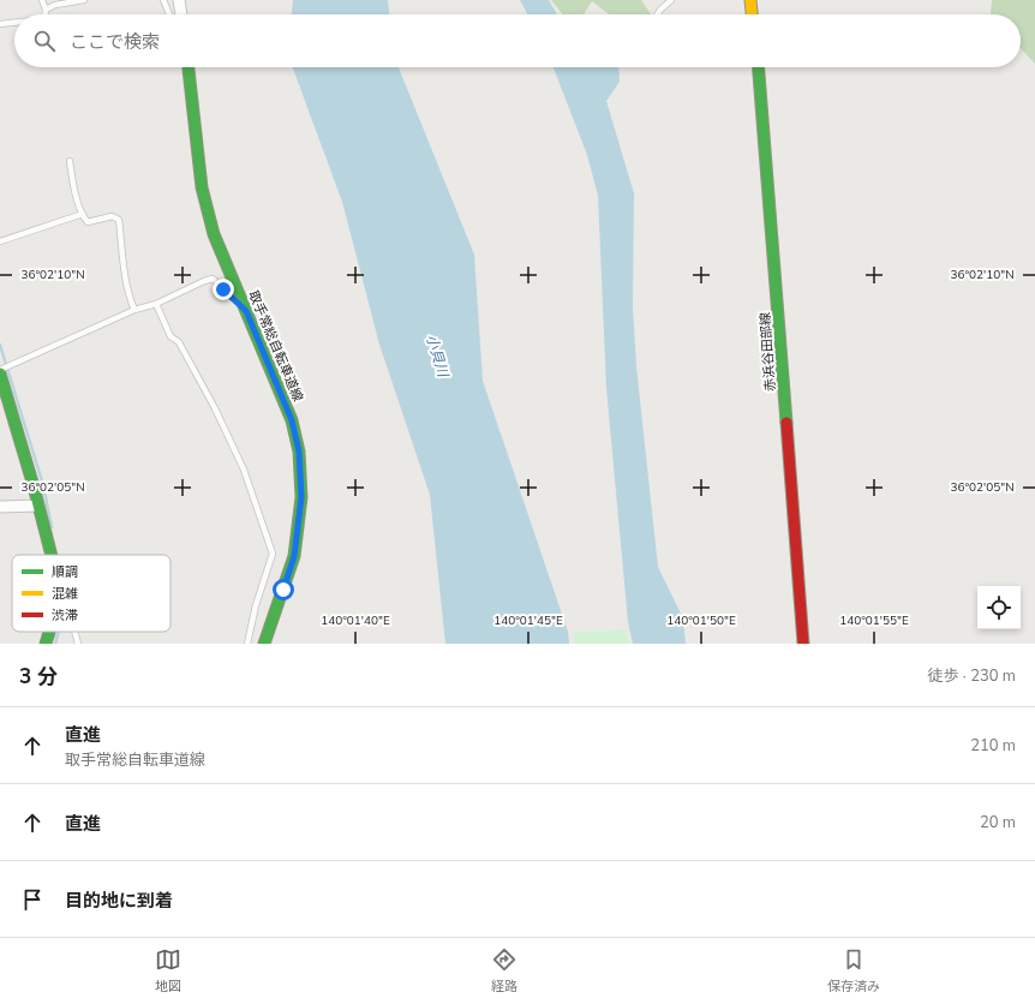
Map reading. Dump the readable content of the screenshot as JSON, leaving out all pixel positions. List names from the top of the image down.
{
  "streets": {
    "street": ["取手常総自転車道線", "赤浜谷田部線"]
  },
  "water": ["小貝川"],
  "legend": ["順調", "混雑", "渋滞"],
  "page": {
    "search": "ここで検索",
    "heading": ["3 分", "徒歩 · 230 m"],
    "list": [
      ["直進", "取手常総自転車道線", "210 m"],
      ["直進", "20 m"],
      "目的地に到着"
    ],
    "nav": ["地図", "経路", "保存済み"]
  },
  "coordinates": [
    "36°02'10\"N",
    "36°02'05\"N",
    "140°01'40\"E",
    "140°01'45\"E",
    "140°01'50\"E",
    "140°01'55\"E"
  ]
}
